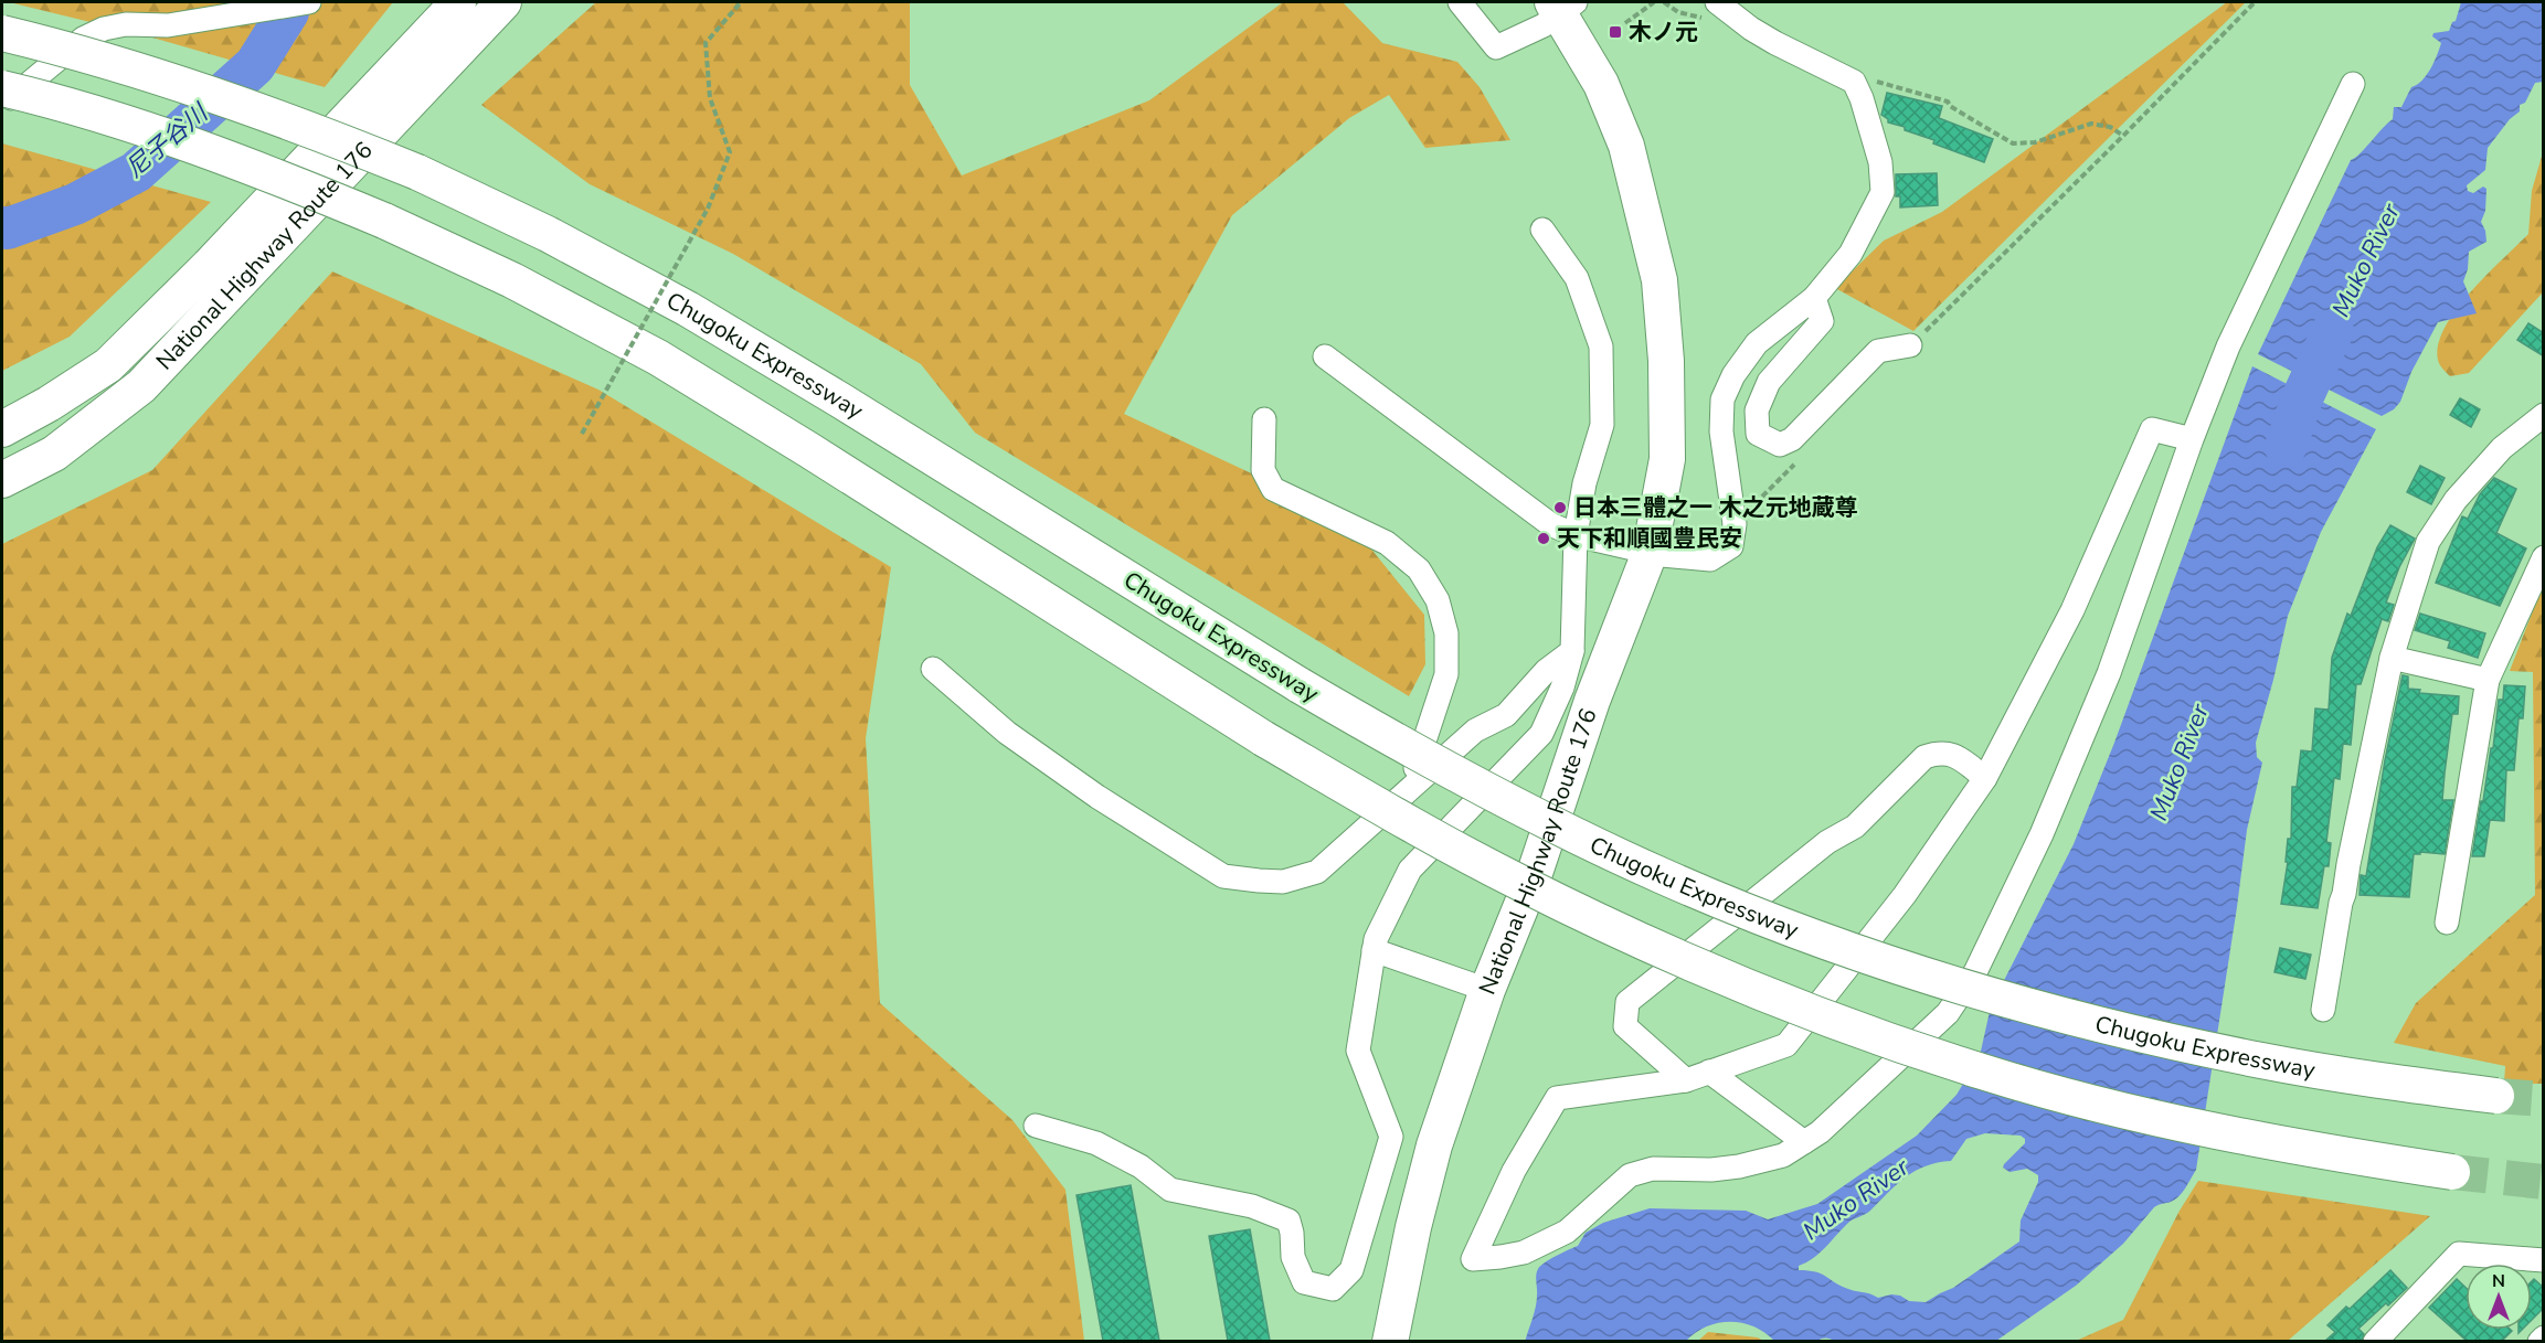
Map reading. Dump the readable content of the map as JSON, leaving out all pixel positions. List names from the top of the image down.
{
  "streets": {
    "highway": ["National Highway Route 176", "Chugoku Expressway"]
  },
  "water": ["尼子谷川", "Muko River"],
  "places": {
    "transit": ["木ノ元"],
    "other": ["日本三體之一 木之元地蔵尊", "天下和順國豊民安"]
  },
  "north": "top"
}
